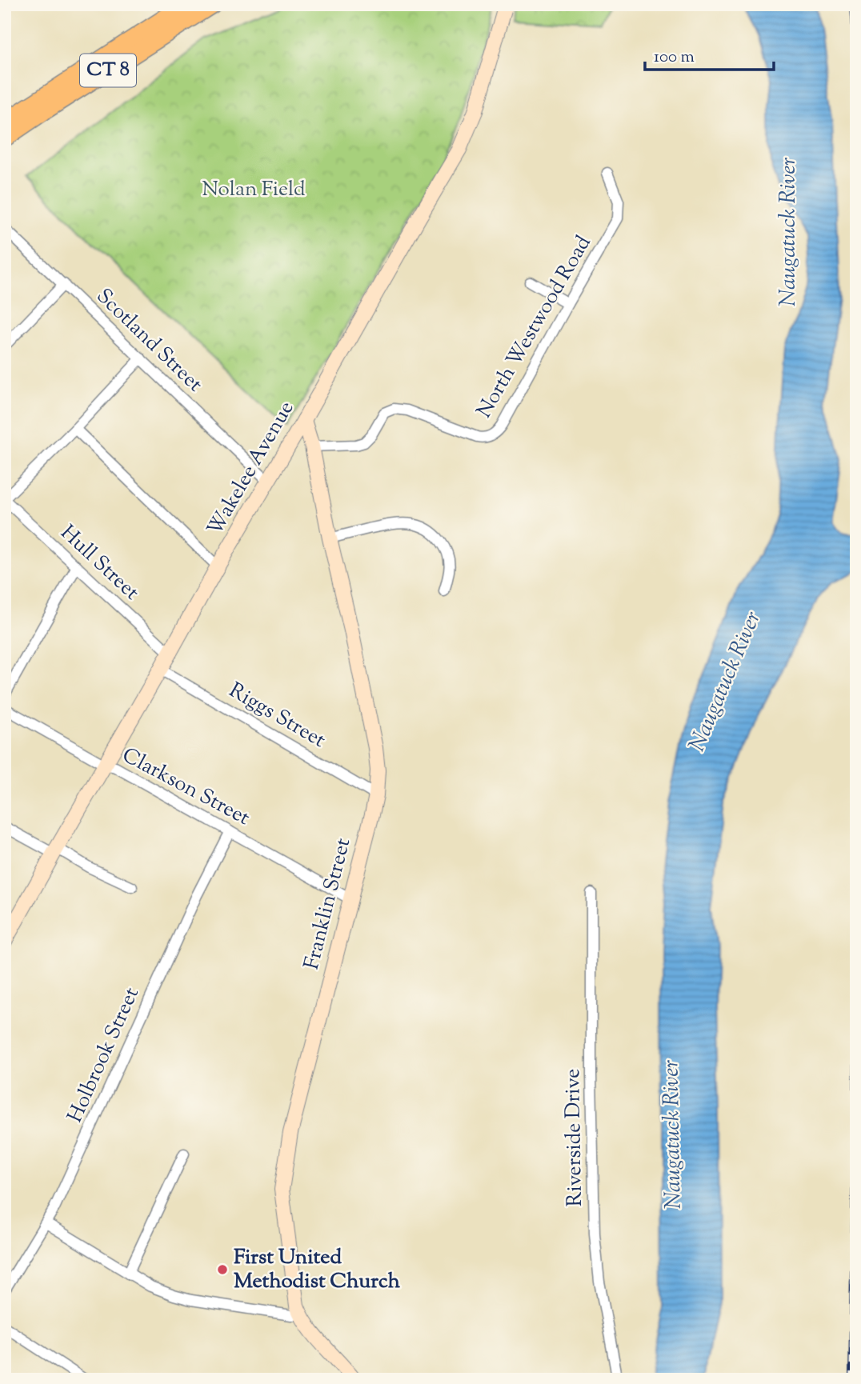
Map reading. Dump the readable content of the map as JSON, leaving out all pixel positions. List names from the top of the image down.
{
  "streets": {
    "highway": ["CT 8"],
    "main road": ["Wakelee Avenue", "Franklin Street"],
    "street": [
      "North Westwood Road",
      "Scotland Street",
      "Hull Street",
      "Riggs Street",
      "Clarkson Street",
      "Holbrook Street",
      "Riverside Drive"
    ]
  },
  "crossings": [
    ["North Westwood Road", "Franklin Street"],
    ["Scotland Street", "Wakelee Avenue"],
    ["Wakelee Avenue", "Hull Street"],
    ["Wakelee Avenue", "Riggs Street"],
    ["Wakelee Avenue", "Clarkson Street"],
    ["Wakelee Avenue", "Franklin Street"],
    ["Riggs Street", "Franklin Street"],
    ["Clarkson Street", "Franklin Street"],
    ["Clarkson Street", "Holbrook Street"]
  ],
  "water": ["Naugatuck River"],
  "parks": ["Nolan Field"],
  "places": ["First United Methodist Church"],
  "scale_bar": "100 m"
}
